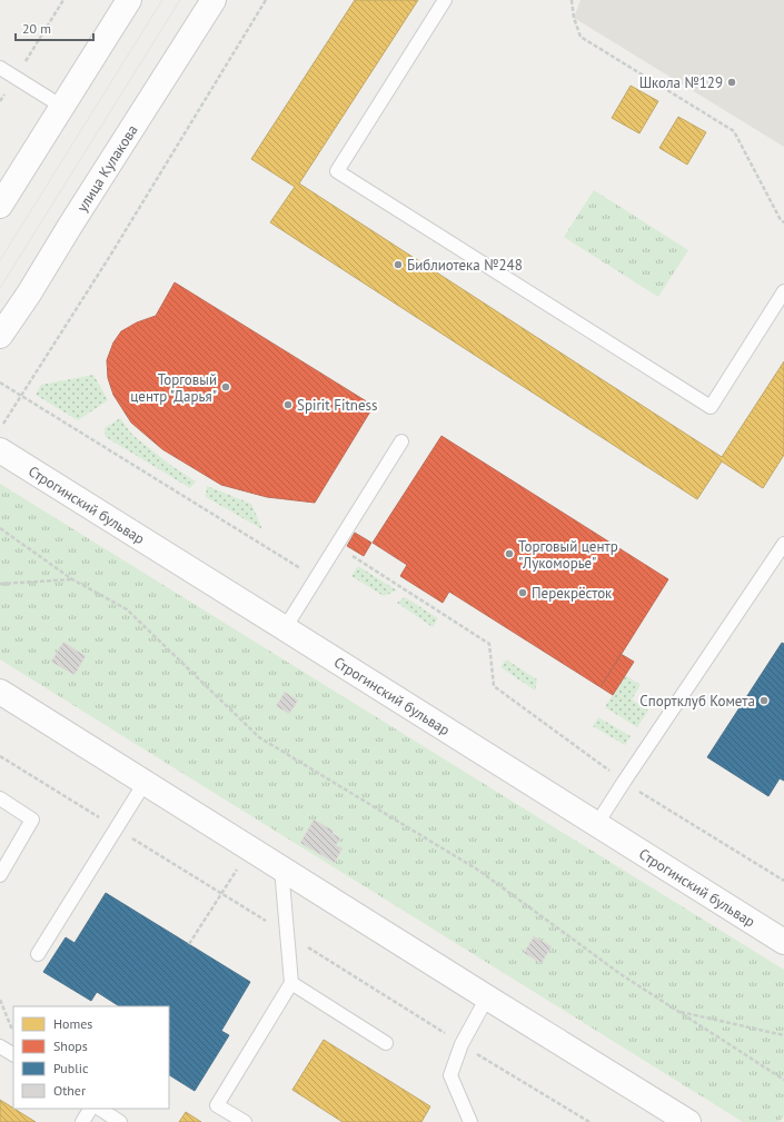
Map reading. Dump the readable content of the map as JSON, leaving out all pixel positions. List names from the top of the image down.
{
  "streets": {
    "street": ["улица Кулакова", "Строгинский бульвар"]
  },
  "places": [
    "Школа №129",
    "Библиотека №248",
    "Торговый центр \"Дарья\"",
    "Spirit Fitness",
    "Торговый центр \"Лукоморье\"",
    "Перекрёсток",
    "Спортклуб Комета"
  ],
  "legend": [
    "Homes",
    "Shops",
    "Public",
    "Other"
  ],
  "scale_bar": "20 m"
}
